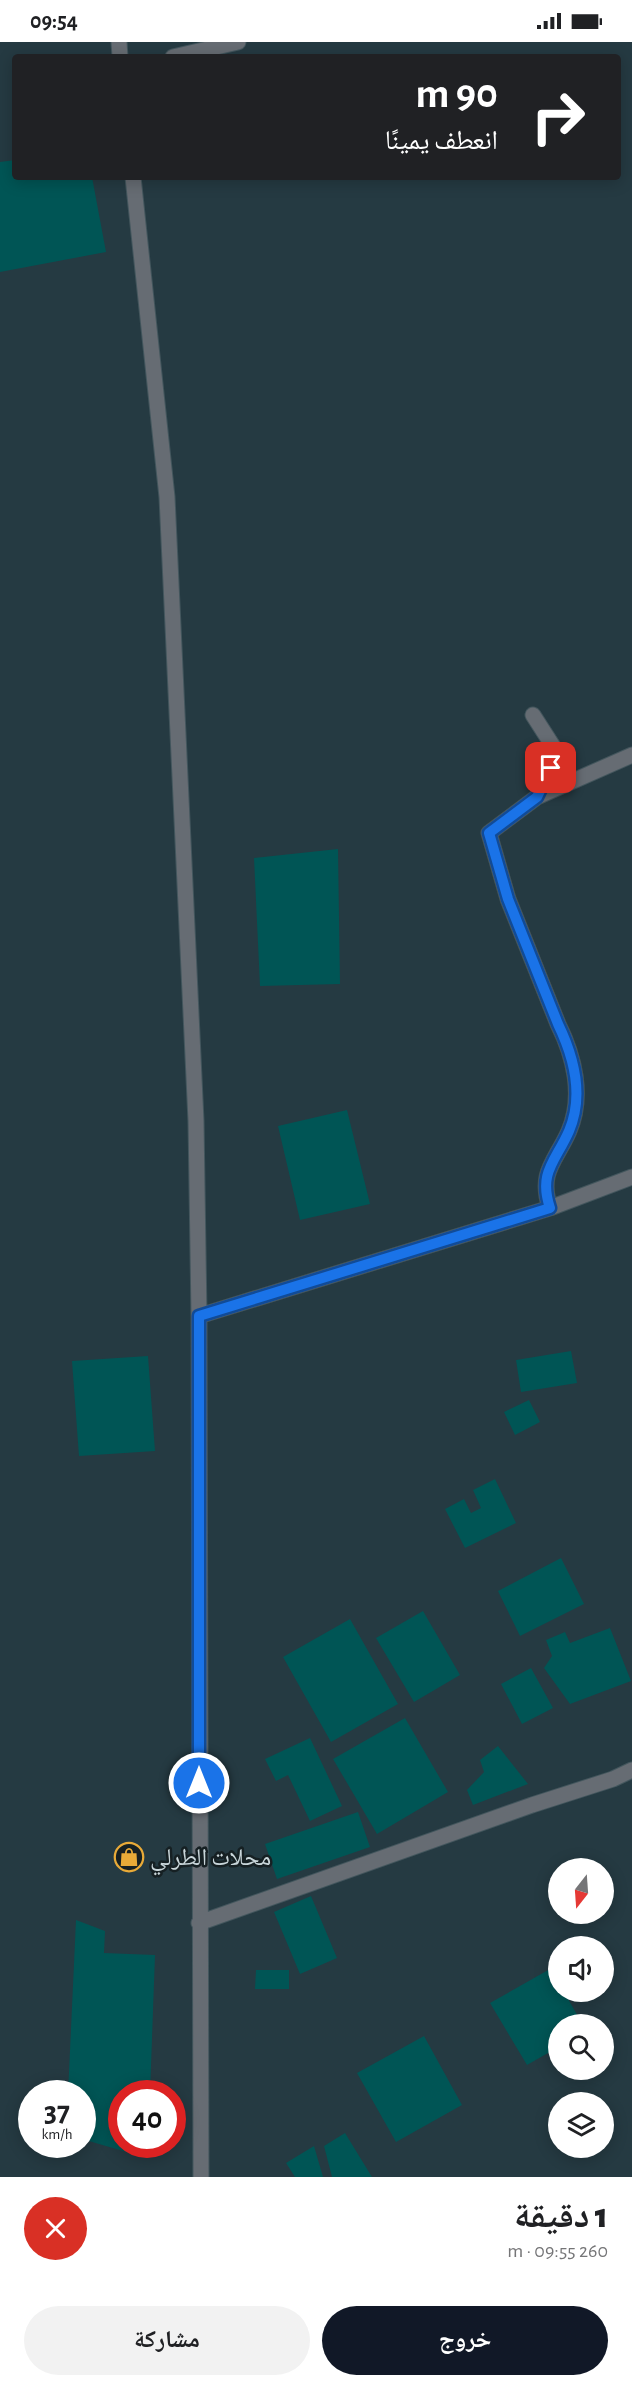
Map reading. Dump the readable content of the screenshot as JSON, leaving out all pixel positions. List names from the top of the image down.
{
  "places": {
    "shop": ["محلات الطرلي"]
  },
  "north": "bottom",
  "page": {
    "status": "09:54",
    "turn": ["90 m", "انعطف يمينًا"],
    "speed": "37 km/h",
    "limit": "40",
    "heading": ["1 دقيقة", "260 m · 09:55"],
    "buttons": ["خروج", "مشاركة"]
  }
}
